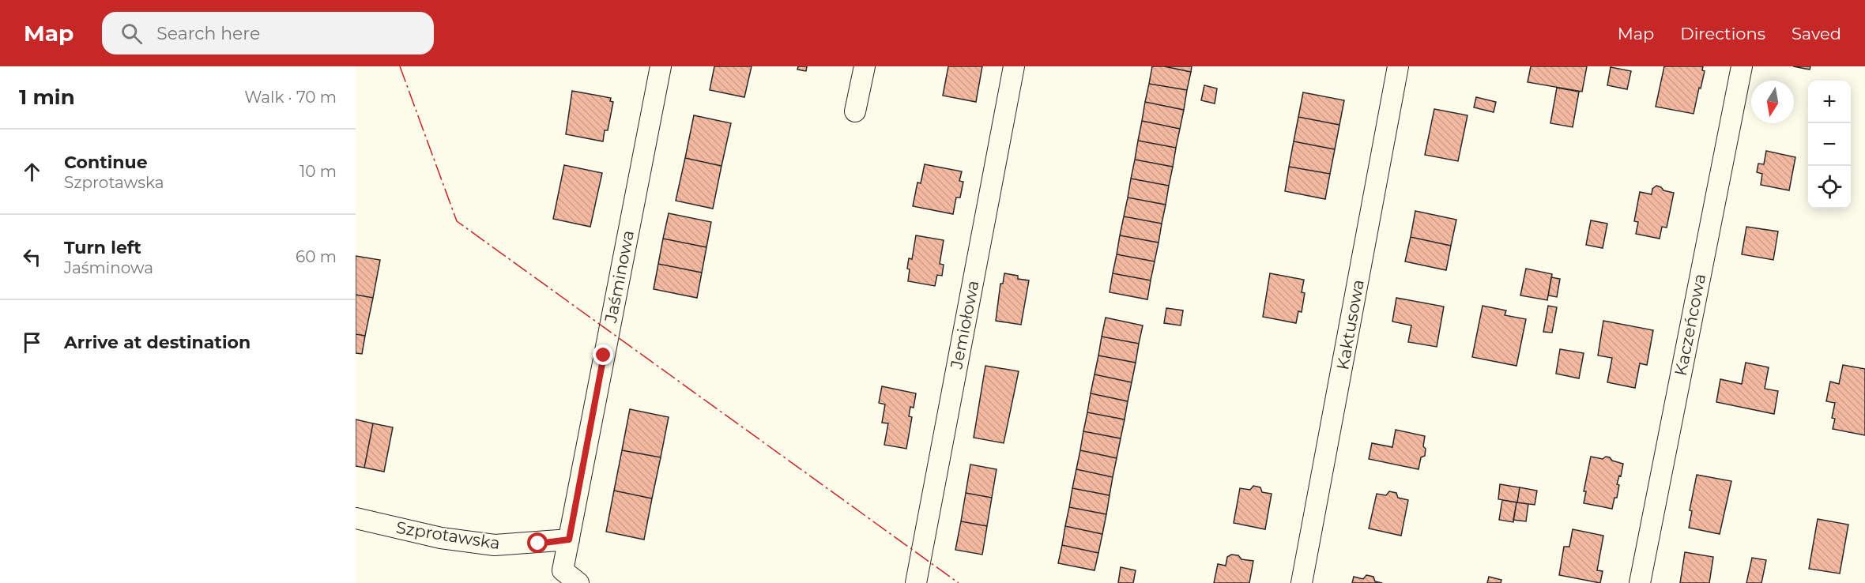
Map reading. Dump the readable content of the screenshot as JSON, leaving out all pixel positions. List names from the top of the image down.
{
  "streets": {
    "street": [
      "Jaśminowa",
      "Jemiołowa",
      "Kaktusowa",
      "Kaczeńcowa",
      "Szprotawska"
    ]
  },
  "crossings": [
    ["Jaśminowa", "Szprotawska"]
  ],
  "north": "bottom",
  "page": {
    "header": "Map",
    "search": "Search here",
    "nav": ["Map", "Directions", "Saved"],
    "heading": ["1 min", "Walk · 70 m"],
    "map_buttons": ["+", "−"],
    "list": [
      ["Continue", "Szprotawska", "10 m"],
      ["Turn left", "Jaśminowa", "60 m"],
      "Arrive at destination"
    ]
  }
}
